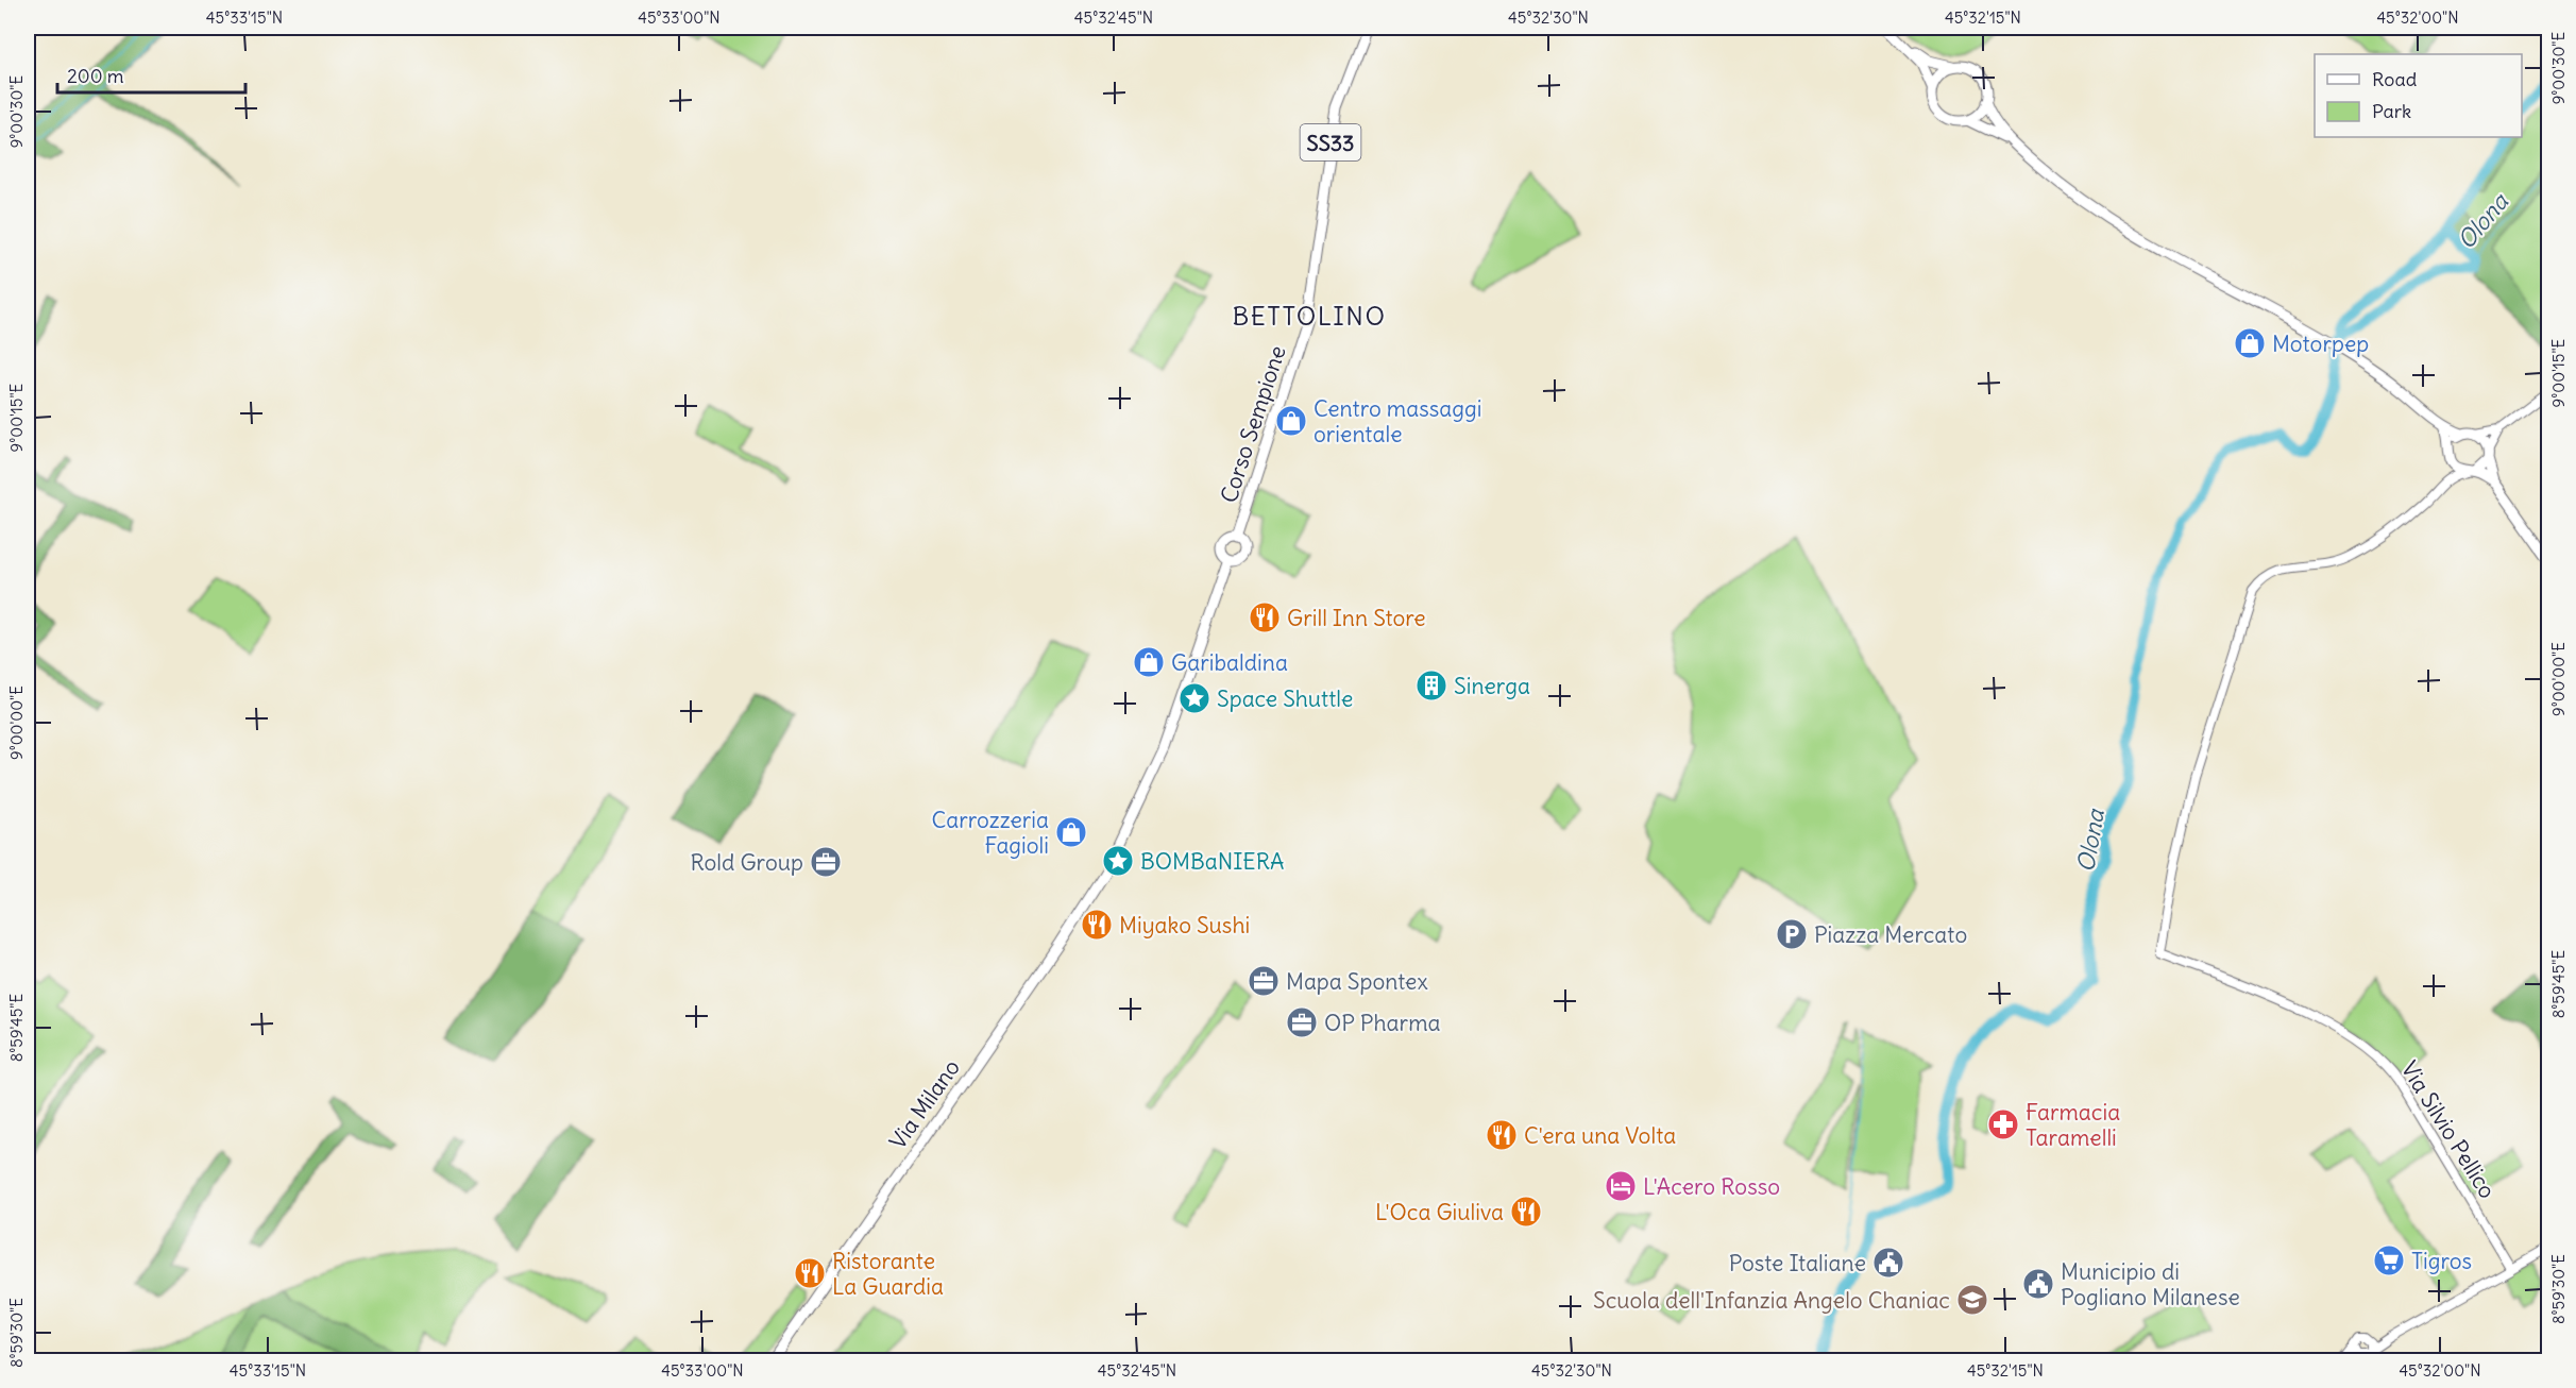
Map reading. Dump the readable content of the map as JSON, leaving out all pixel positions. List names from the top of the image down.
{
  "streets": {
    "main road": ["SS33", "Corso Sempione", "Via Milano"],
    "street": ["Via Silvio Pellico"]
  },
  "crossings": [
    ["Corso Sempione", "Via Milano"]
  ],
  "districts": ["BETTOLINO"],
  "water": ["Olona"],
  "places": {
    "shop": [
      "Motorpep",
      "Centro massaggi orientale",
      "Garibaldina",
      "Carrozzeria Fagioli"
    ],
    "restaurant": [
      "Grill Inn Store",
      "Miyako Sushi",
      "C'era una Volta",
      "L'Oca Giuliva",
      "Ristorante La Guardia"
    ],
    "building": ["Sinerga"],
    "place": ["Space Shuttle", "BOMBaNIERA"],
    "office": ["Rold Group", "Mapa Spontex", "OP Pharma"],
    "parking": ["Piazza Mercato"],
    "pharmacy": ["Farmacia Taramelli"],
    "hotel": ["L'Acero Rosso"],
    "supermarket": ["Tigros"],
    "public building": ["Poste Italiane", "Municipio di Pogliano Milanese"],
    "school or university": ["Scuola dell'Infanzia Angelo Chaniac"]
  },
  "legend": ["Road", "Park"],
  "scale_bar": "200 m",
  "coordinates": [
    "45°33'15\"N",
    "45°33'00\"N",
    "45°32'45\"N",
    "45°32'30\"N",
    "45°32'15\"N",
    "45°32'00\"N",
    "9°00'30\"E",
    "9°00'15\"E",
    "9°00'00\"E",
    "8°59'45\"E",
    "8°59'30\"E"
  ]
}
